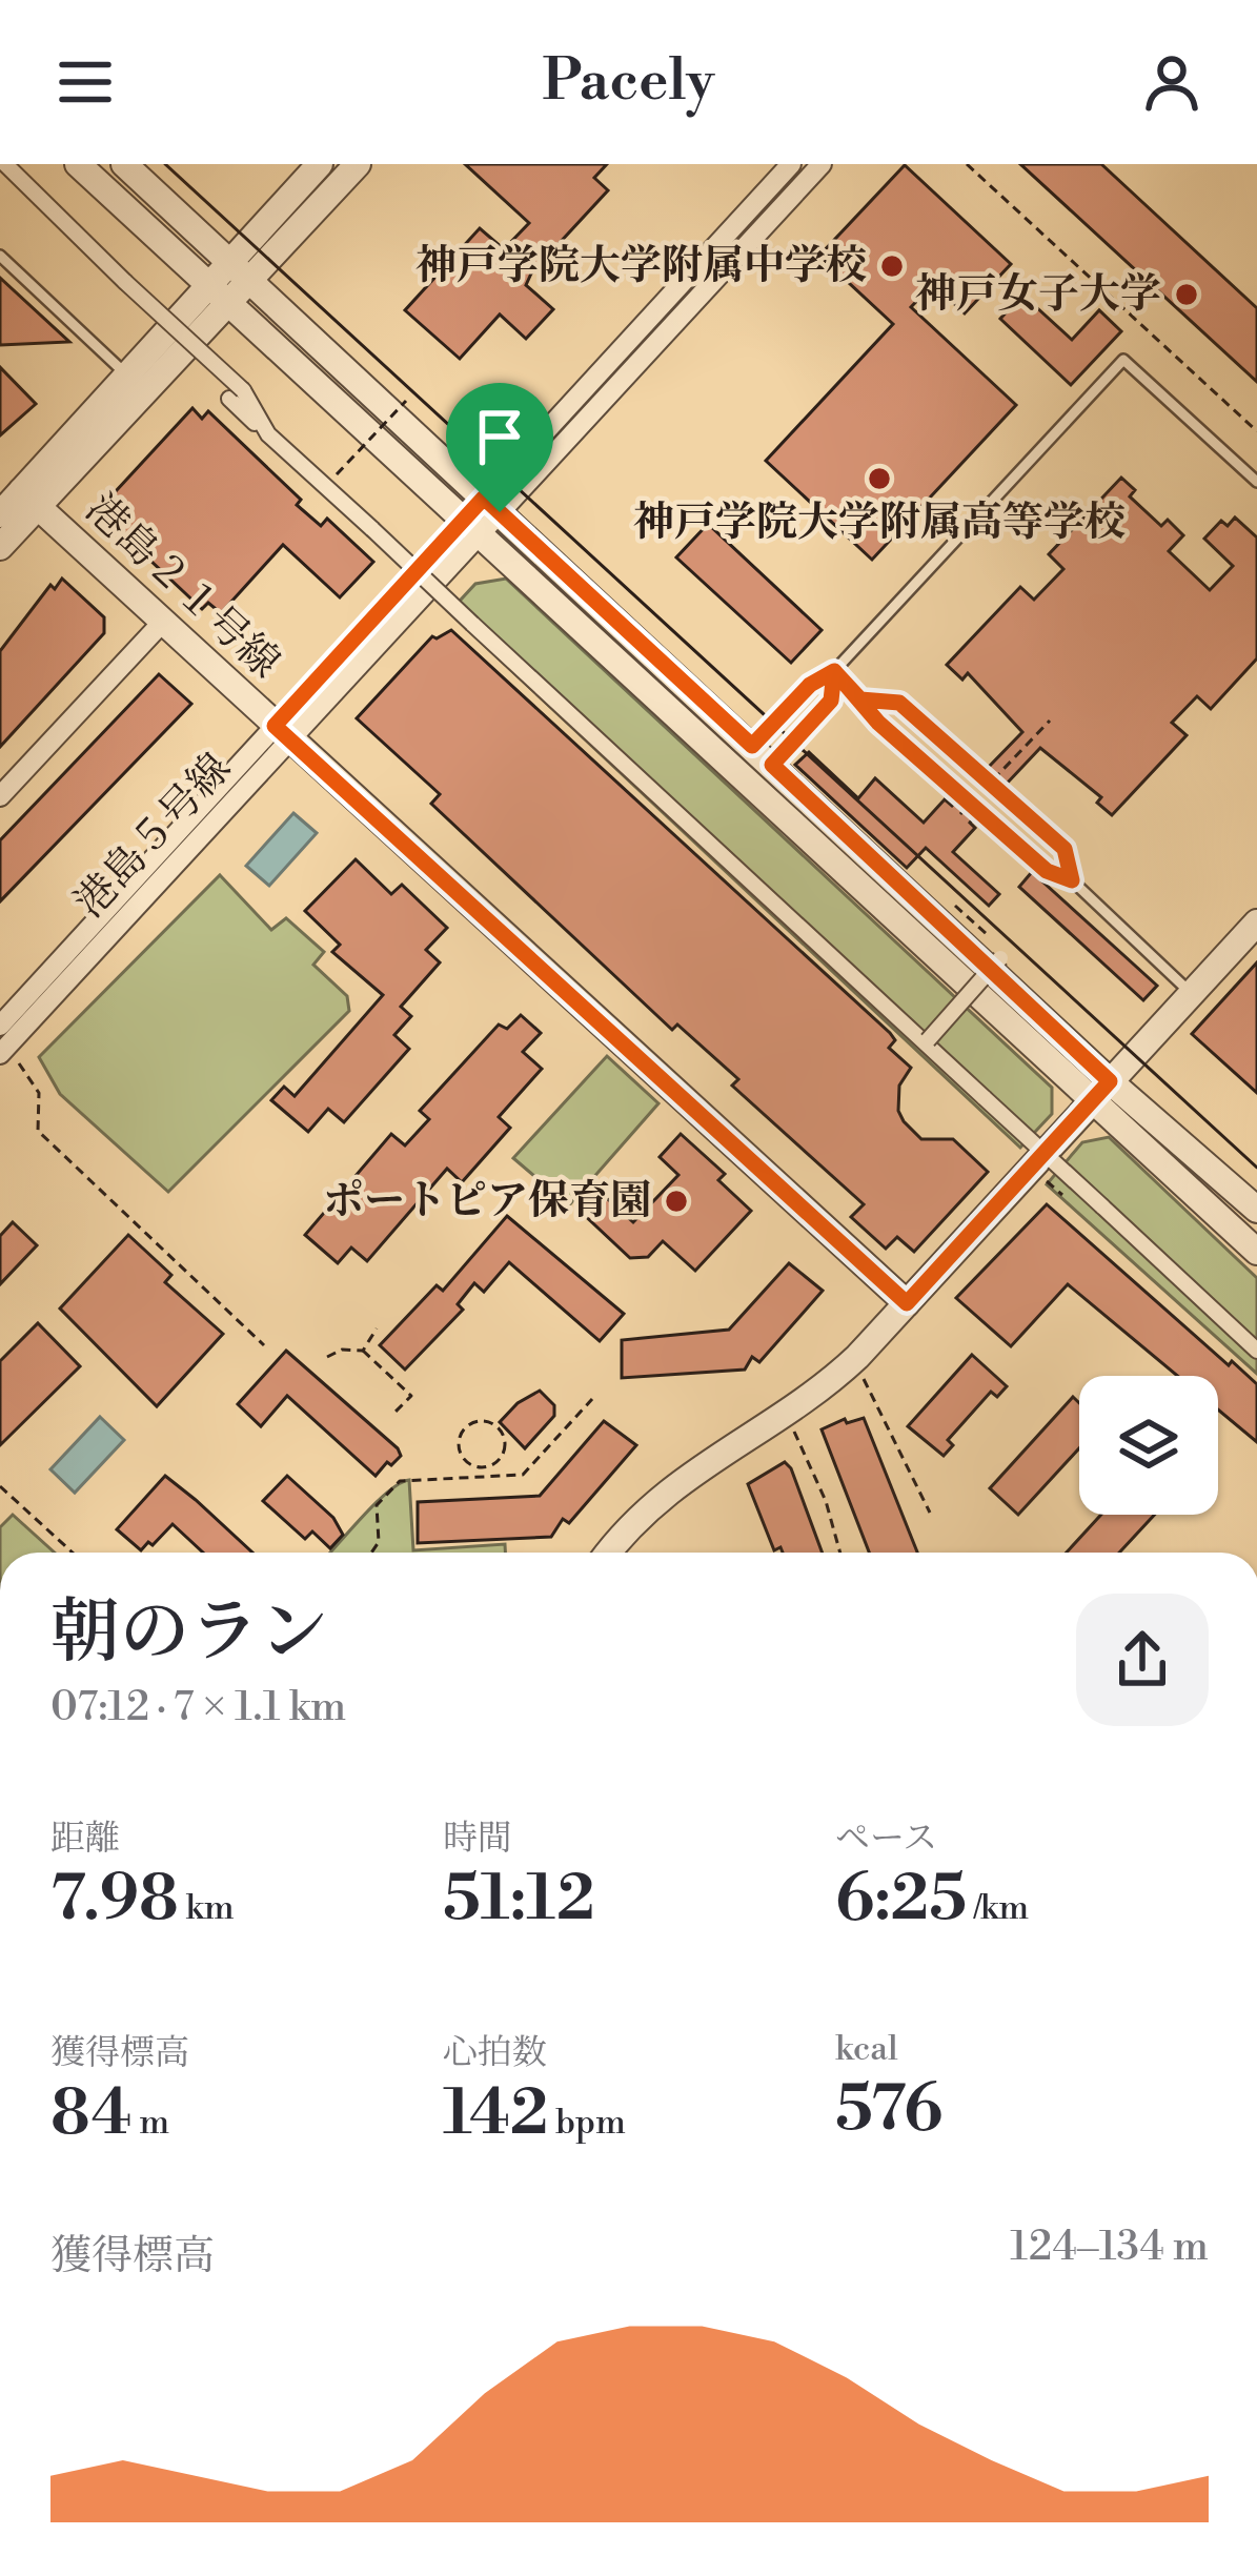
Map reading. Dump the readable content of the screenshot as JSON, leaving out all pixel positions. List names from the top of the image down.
{
  "streets": {
    "street": ["港島２１号線", "港島５号線"]
  },
  "crossings": [
    ["港島２１号線", "港島５号線"]
  ],
  "places": [
    "神戸学院大学附属中学校",
    "神戸女子大学",
    "神戸学院大学附属高等学校",
    "ポートピア保育園"
  ],
  "page": {
    "header": "Pacely",
    "heading": ["朝のラン", "07:12 · 7 × 1.1 km"],
    "stats": [
      ["距離", "7.98 km"],
      ["時間", "51:12"],
      ["ペース", "6:25 /km"],
      ["獲得標高", "84 m"],
      ["心拍数", "142 bpm"],
      ["kcal", "576"]
    ],
    "chart": ["獲得標高", "124–134 m"]
  }
}
